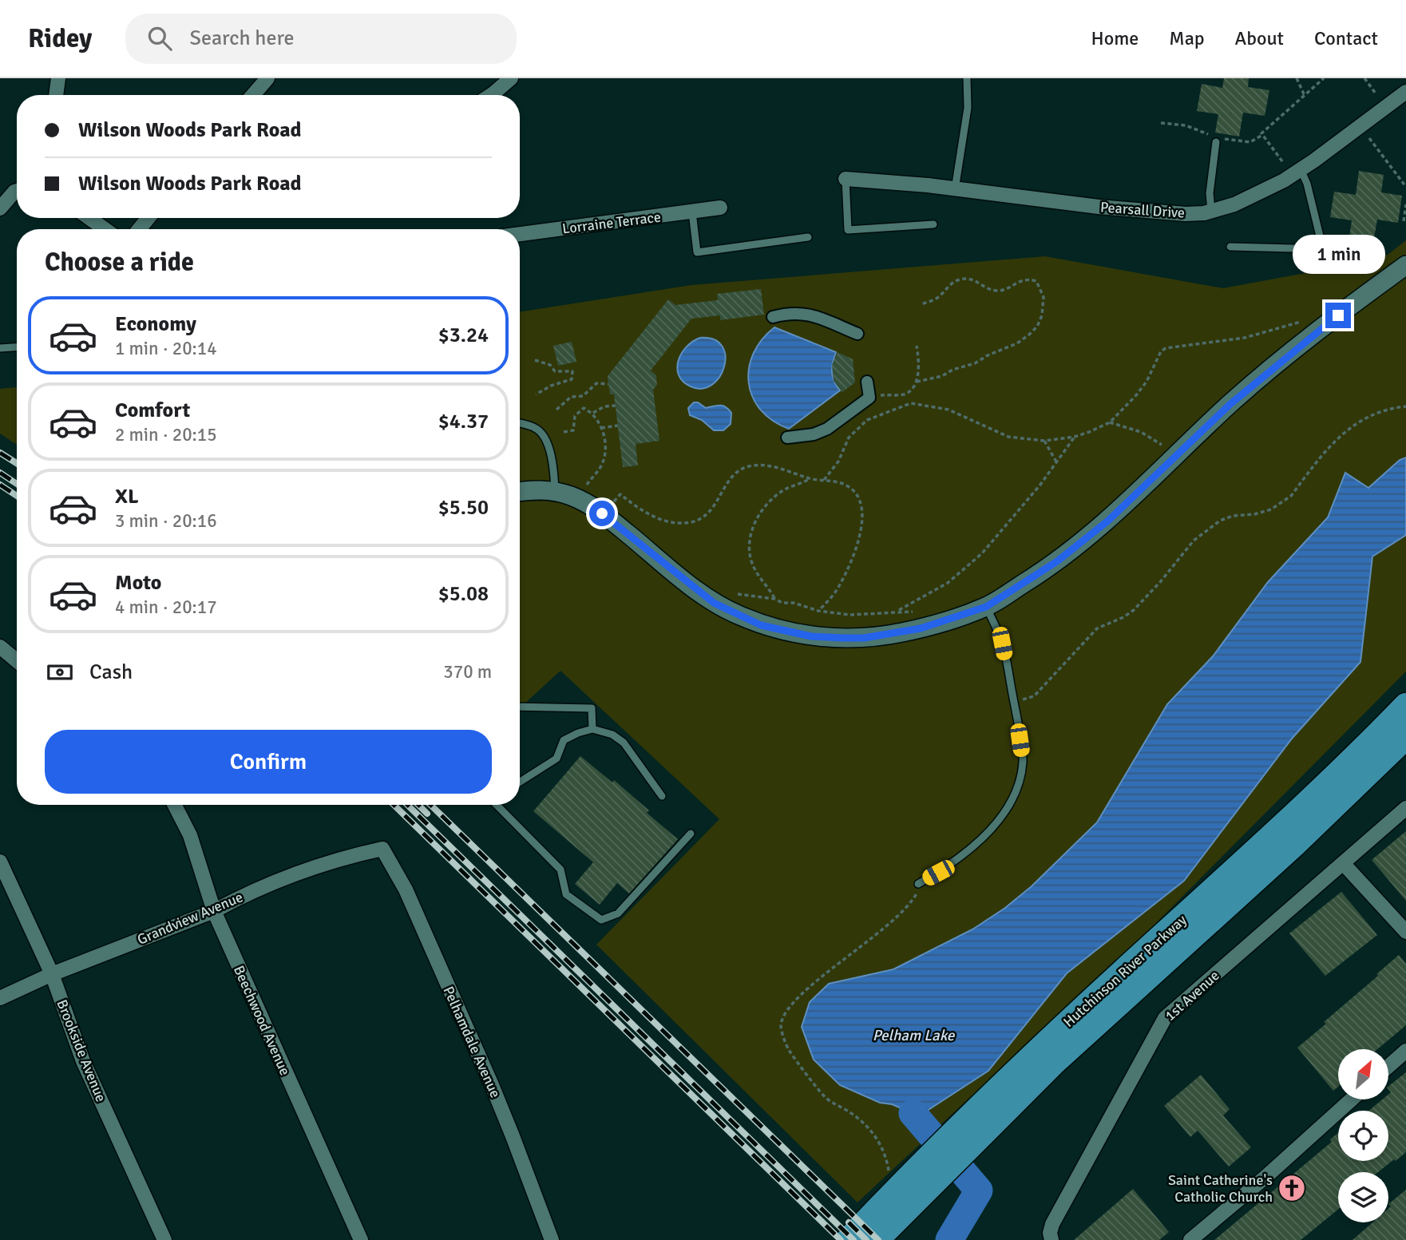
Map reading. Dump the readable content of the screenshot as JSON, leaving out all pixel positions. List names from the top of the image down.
{
  "streets": {
    "highway": ["Hutchinson River Parkway"],
    "street": [
      "Pearsall Drive",
      "Lorraine Terrace",
      "Grandview Avenue",
      "1st Avenue",
      "Beechwood Avenue",
      "Pelhamdale Avenue",
      "Brookside Avenue"
    ]
  },
  "crossings": [
    ["Grandview Avenue", "Beechwood Avenue"],
    ["Grandview Avenue", "Pelhamdale Avenue"],
    ["Grandview Avenue", "Brookside Avenue"]
  ],
  "water": ["Pelham Lake"],
  "places": {
    "church": ["Saint Catherine's Catholic Church"]
  },
  "north": "top right",
  "page": {
    "header": "Ridey",
    "search": "Search here",
    "nav": [
      "Home",
      "Map",
      "About",
      "Contact"
    ],
    "banner": ["Wilson Woods Park Road", "Wilson Woods Park Road"],
    "heading": "Choose a ride",
    "bubble": "1 min",
    "list": [
      {
        "name": "Economy",
        "note": "1 min · 20:14",
        "value": "$3.24"
      },
      {
        "name": "Comfort",
        "note": "2 min · 20:15",
        "value": "$4.37"
      },
      {
        "name": "XL",
        "note": "3 min · 20:16",
        "value": "$5.50"
      },
      {
        "name": "Moto",
        "note": "4 min · 20:17",
        "value": "$5.08"
      }
    ],
    "pay": ["Cash", "370 m"],
    "buttons": "Confirm"
  }
}
